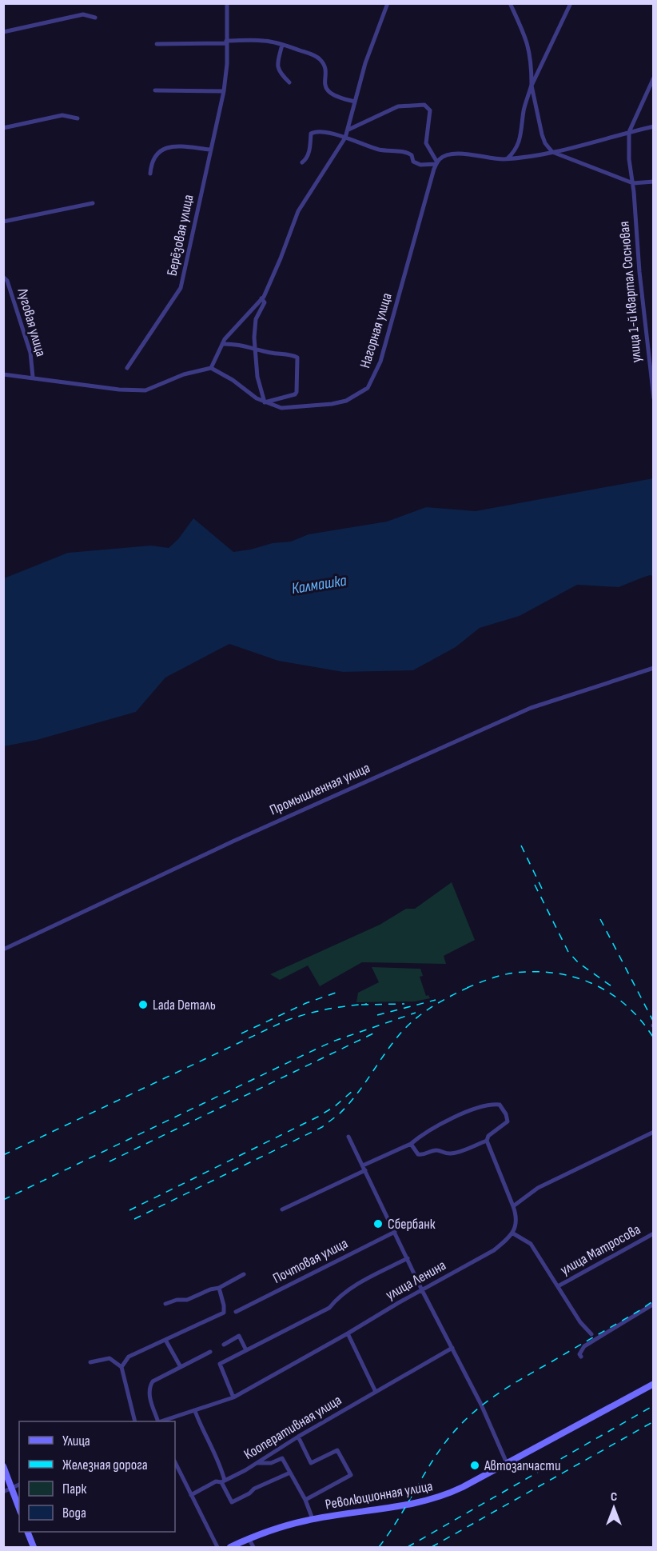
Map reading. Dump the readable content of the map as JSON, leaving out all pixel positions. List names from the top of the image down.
{
  "streets": {
    "main road": ["Революционная улица"],
    "street": [
      "Берёзовая улица",
      "улица 1-й квартал Сосновая",
      "Луговая улица",
      "Нагорная улица",
      "Промышленная улица",
      "улица Матросова",
      "Почтовая улица",
      "улица Ленина",
      "Кооперативная улица"
    ]
  },
  "water": ["Калмашка"],
  "places": ["Lada Dеталь", "Сбербанк", "Автозапчасти"],
  "legend": [
    "Улица",
    "Железная дорога",
    "Парк",
    "Вода"
  ],
  "north": "top"
}
